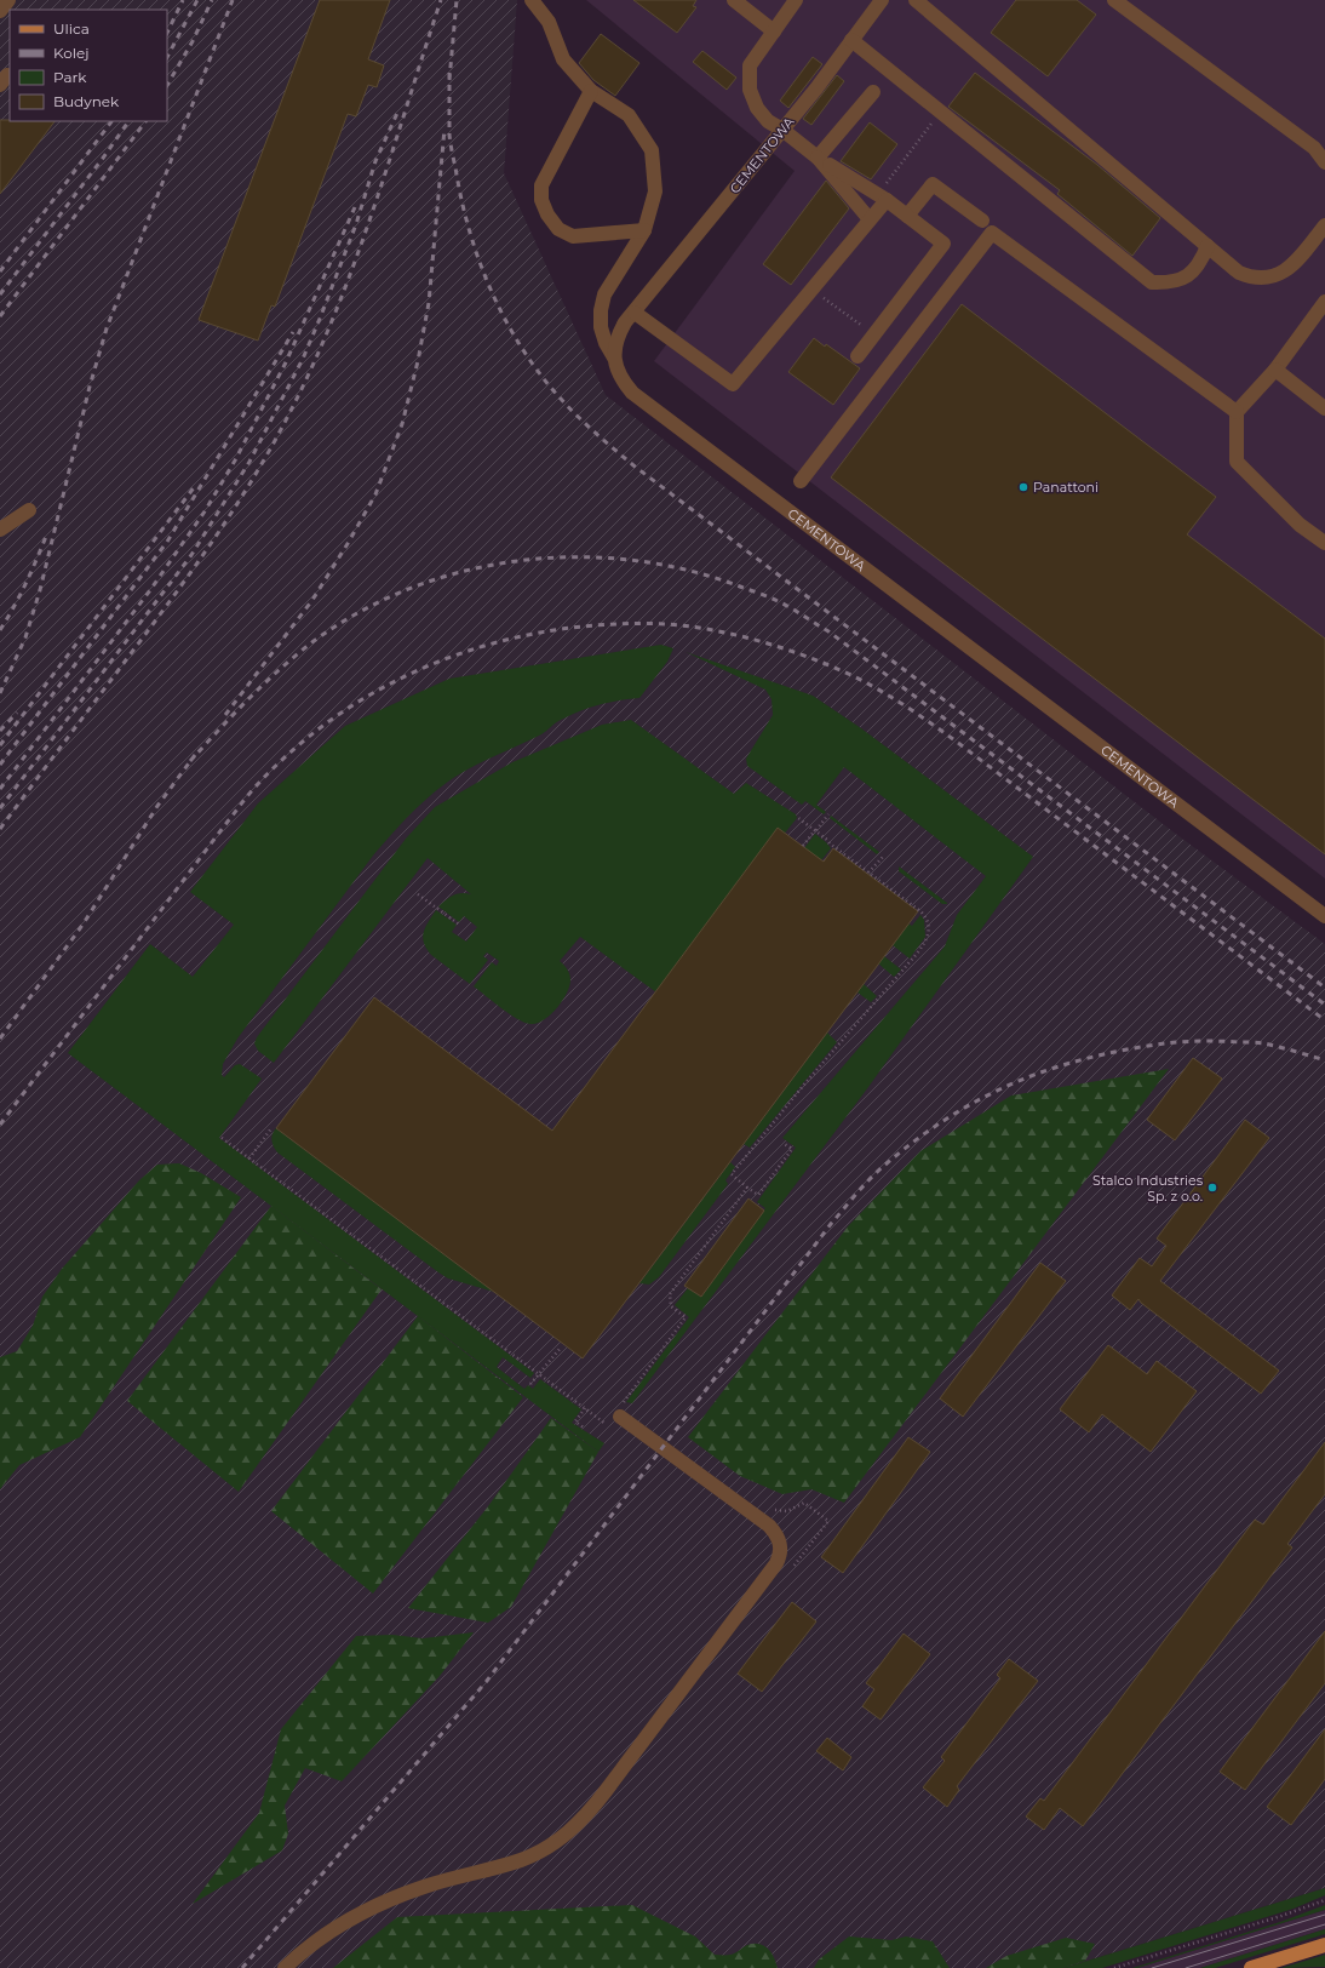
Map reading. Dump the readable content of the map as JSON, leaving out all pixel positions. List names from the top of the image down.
{
  "streets": {
    "lane": ["CEMENTOWA"]
  },
  "places": ["Panattoni", "Stalco Industries Sp. z o.o."],
  "legend": [
    "Ulica",
    "Kolej",
    "Park",
    "Budynek"
  ]
}
